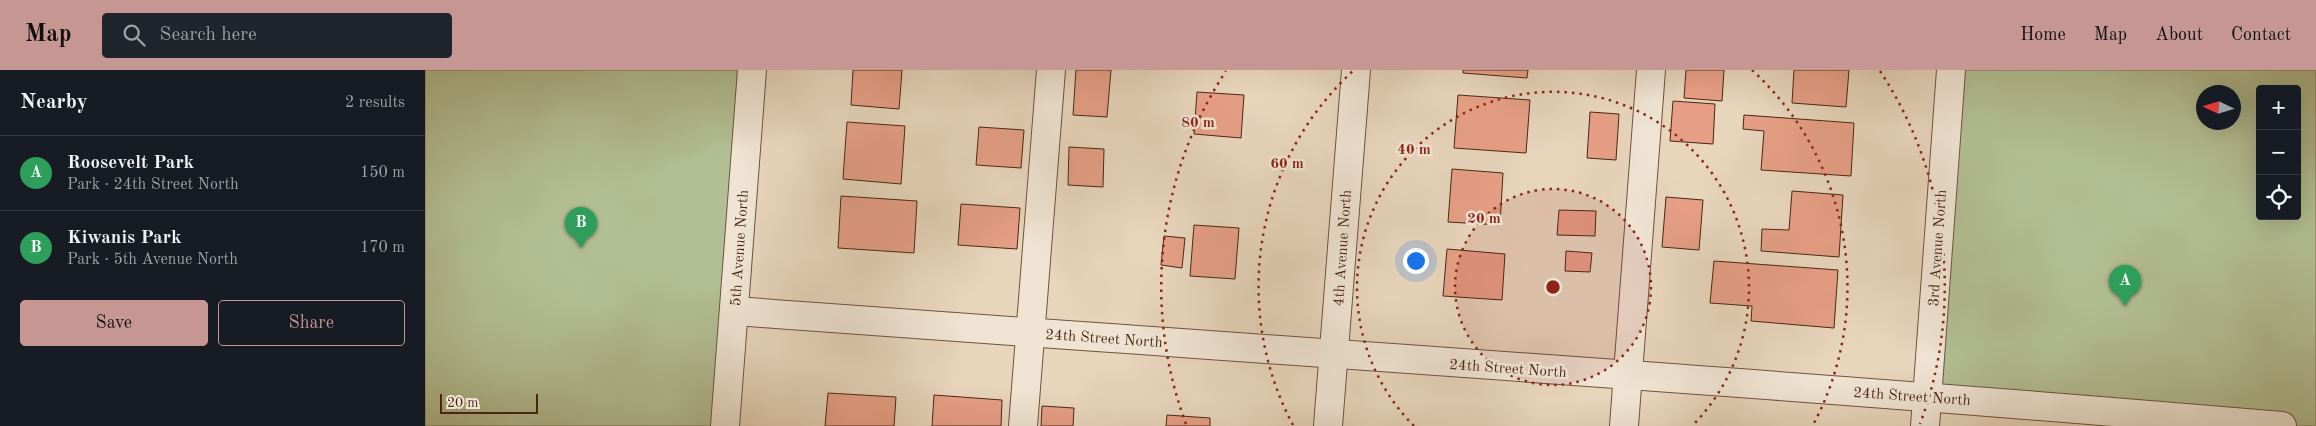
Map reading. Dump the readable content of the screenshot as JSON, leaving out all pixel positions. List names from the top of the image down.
{
  "streets": {
    "street": [
      "5th Avenue North",
      "4th Avenue North",
      "3rd Avenue North",
      "24th Street North"
    ]
  },
  "crossings": [
    ["5th Avenue North", "24th Street North"],
    ["4th Avenue North", "24th Street North"],
    ["3rd Avenue North", "24th Street North"]
  ],
  "scale_bar": "20 m",
  "north": "left",
  "page": {
    "header": "Map",
    "search": "Search here",
    "nav": [
      "Home",
      "Map",
      "About",
      "Contact"
    ],
    "heading": ["Nearby", "2 results"],
    "map_buttons": ["+", "−"],
    "list": [
      {
        "mark": "A",
        "name": "Roosevelt Park",
        "note": "Park · 24th Street North",
        "value": "150 m"
      },
      {
        "mark": "B",
        "name": "Kiwanis Park",
        "note": "Park · 5th Avenue North",
        "value": "170 m"
      }
    ],
    "pins": ["B", "A"],
    "buttons": ["Save", "Share"],
    "scale": "20 m"
  },
  "rings": [
    "80 m",
    "40 m",
    "60 m",
    "20 m"
  ]
}
